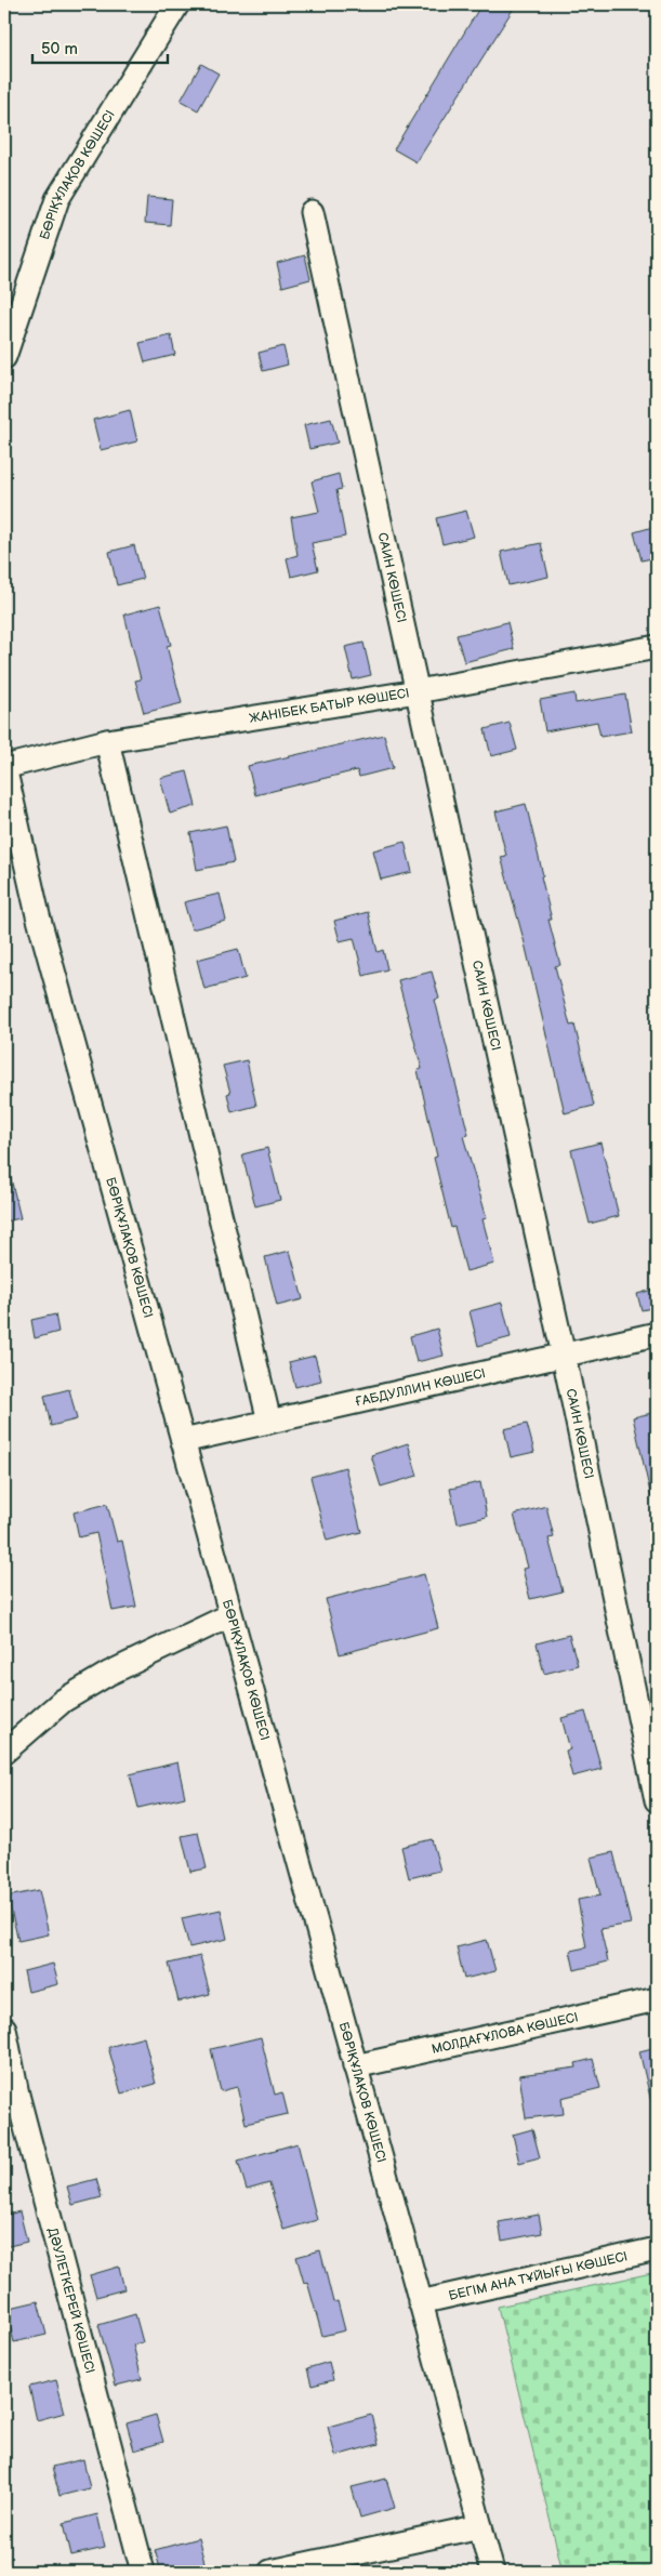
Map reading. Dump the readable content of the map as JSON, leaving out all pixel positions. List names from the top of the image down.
{
  "streets": {
    "street": [
      "БӨРІҚҰЛАҚОВ КӨШЕСІ",
      "САИН КӨШЕСІ",
      "ЖАНІБЕК БАТЫР КӨШЕСІ",
      "ҒАБДУЛЛИН КӨШЕСІ",
      "МОЛДАҒҰЛОВА КӨШЕСІ",
      "БЕГІМ АНА ТҰЙЫҒЫ КӨШЕСІ",
      "ДӘУЛЕТКЕРЕЙ КӨШЕСІ"
    ]
  },
  "crossings": [
    ["БӨРІҚҰЛАҚОВ КӨШЕСІ", "ЖАНІБЕК БАТЫР КӨШЕСІ"],
    ["БӨРІҚҰЛАҚОВ КӨШЕСІ", "ҒАБДУЛЛИН КӨШЕСІ"],
    ["БӨРІҚҰЛАҚОВ КӨШЕСІ", "МОЛДАҒҰЛОВА КӨШЕСІ"],
    ["БӨРІҚҰЛАҚОВ КӨШЕСІ", "БЕГІМ АНА ТҰЙЫҒЫ КӨШЕСІ"],
    ["САИН КӨШЕСІ", "ЖАНІБЕК БАТЫР КӨШЕСІ"],
    ["САИН КӨШЕСІ", "ҒАБДУЛЛИН КӨШЕСІ"]
  ],
  "scale_bar": "50 m"
}
